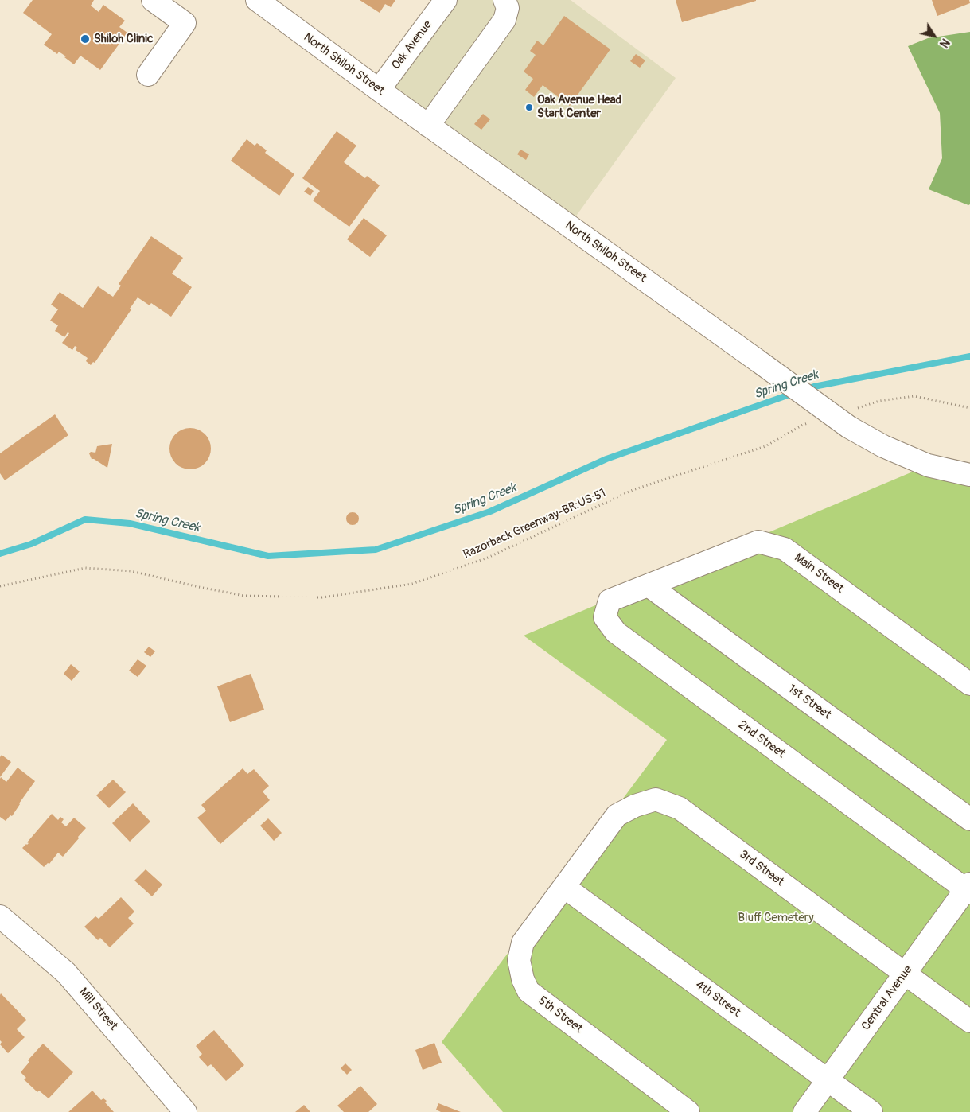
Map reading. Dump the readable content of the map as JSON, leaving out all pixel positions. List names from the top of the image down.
{
  "streets": {
    "street": [
      "Oak Avenue",
      "North Shiloh Street",
      "Main Street",
      "1st Street",
      "2nd Street",
      "3rd Street",
      "Central Avenue",
      "4th Street",
      "Mill Street",
      "5th Street"
    ],
    "path": ["Razorback Greenway-BR:US:51"]
  },
  "crossings": [
    ["Oak Avenue", "North Shiloh Street"],
    ["Main Street", "1st Street"],
    ["Main Street", "2nd Street"],
    ["1st Street", "2nd Street"],
    ["2nd Street", "Central Avenue"],
    ["3rd Street", "Central Avenue"],
    ["3rd Street", "4th Street"],
    ["3rd Street", "5th Street"],
    ["Central Avenue", "4th Street"],
    ["4th Street", "5th Street"]
  ],
  "water": ["Spring Creek"],
  "parks": ["Bluff Cemetery"],
  "places": ["Shiloh Clinic", "Oak Avenue Head Start Center"],
  "north": "bottom right"
}
